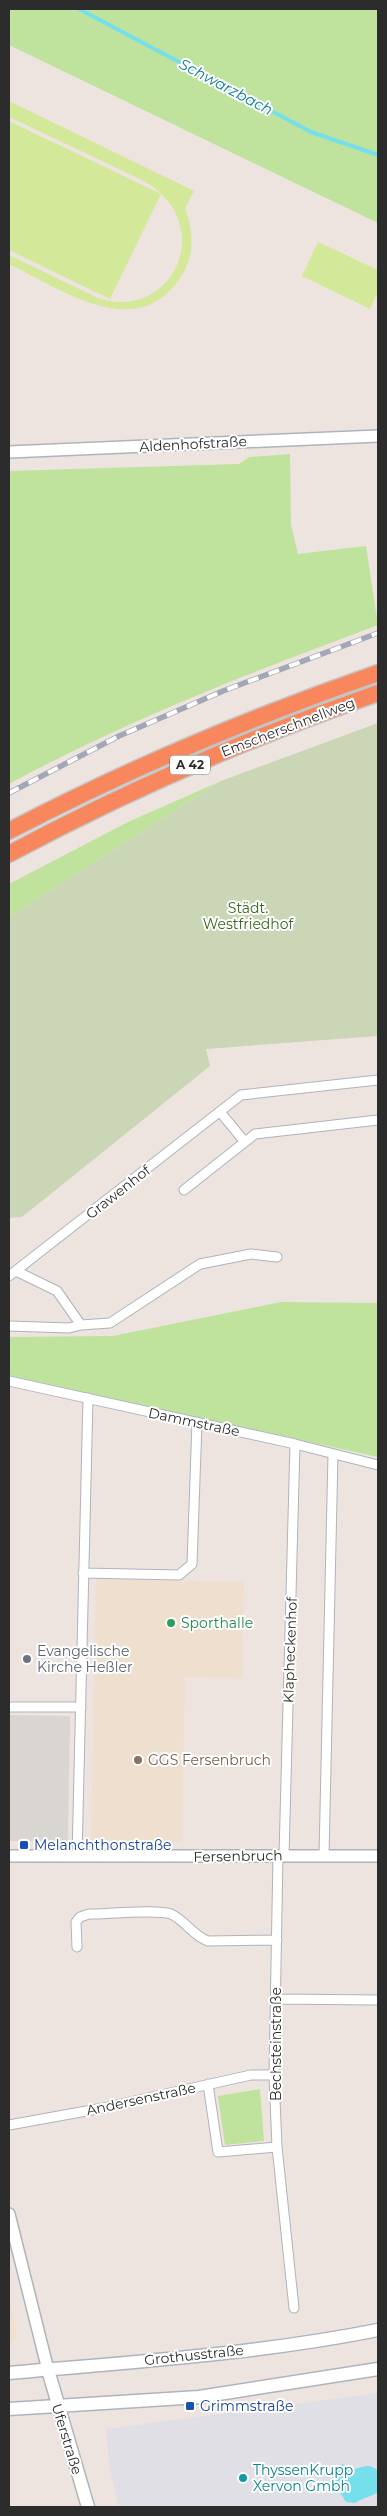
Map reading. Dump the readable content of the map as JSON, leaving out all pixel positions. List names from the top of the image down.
{
  "streets": {
    "highway": ["Emscherschnellweg", "A 42"],
    "main road": ["Grothusstraße", "Uferstraße"],
    "street": [
      "Aldenhofstraße",
      "Grawenhof",
      "Dammstraße",
      "Klapheckenhof",
      "Fersenbruch",
      "Bechsteinstraße",
      "Andersenstraße"
    ]
  },
  "crossings": [
    ["Dammstraße", "Klapheckenhof"],
    ["Klapheckenhof", "Fersenbruch"],
    ["Klapheckenhof", "Bechsteinstraße"],
    ["Fersenbruch", "Bechsteinstraße"],
    ["Bechsteinstraße", "Andersenstraße"],
    ["Grothusstraße", "Uferstraße"]
  ],
  "water": ["Schwarzbach"],
  "parks": ["Städt. Westfriedhof"],
  "places": {
    "other": [
      "Sporthalle",
      "Evangelische Kirche Heßler",
      "GGS Fersenbruch",
      "ThyssenKrupp Xervon Gmbh"
    ],
    "transit": ["Melanchthonstraße", "Grimmstraße"]
  }
}
